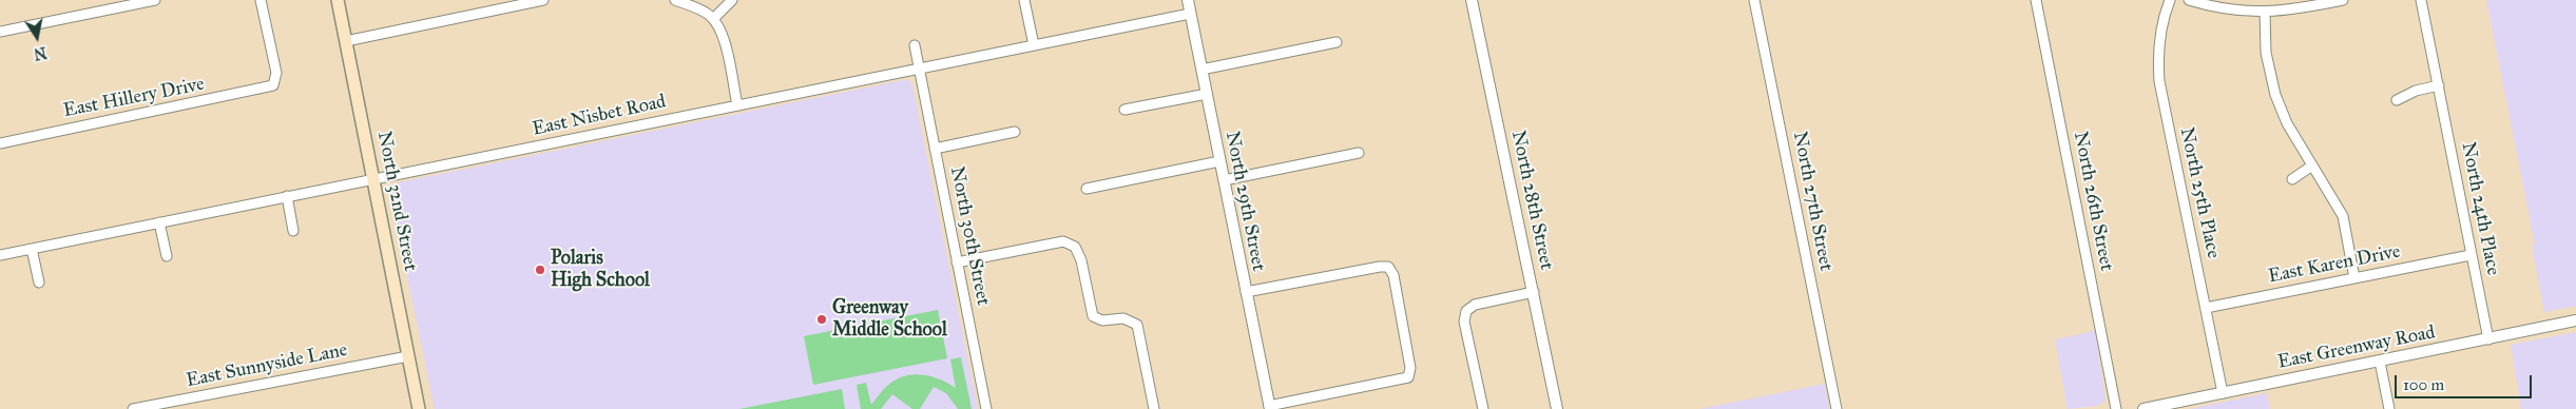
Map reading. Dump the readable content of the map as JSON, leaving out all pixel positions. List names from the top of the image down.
{
  "streets": {
    "main road": ["North 32nd Street"],
    "street": [
      "East Hillery Drive",
      "East Nisbet Road",
      "North 25th Place",
      "North 28th Street",
      "North 29th Street",
      "North 27th Street",
      "North 26th Street",
      "North 24th Place",
      "North 30th Street",
      "East Karen Drive",
      "East Greenway Road",
      "East Sunnyside Lane"
    ]
  },
  "crossings": [
    ["East Nisbet Road", "North 32nd Street"],
    ["East Nisbet Road", "North 29th Street"],
    ["East Nisbet Road", "North 30th Street"],
    ["North 25th Place", "East Karen Drive"],
    ["North 25th Place", "East Greenway Road"],
    ["North 32nd Street", "East Sunnyside Lane"],
    ["North 24th Place", "East Karen Drive"],
    ["North 24th Place", "East Greenway Road"]
  ],
  "places": ["Polaris High School", "Greenway Middle School"],
  "scale_bar": "100 m",
  "north": "bottom"
}
